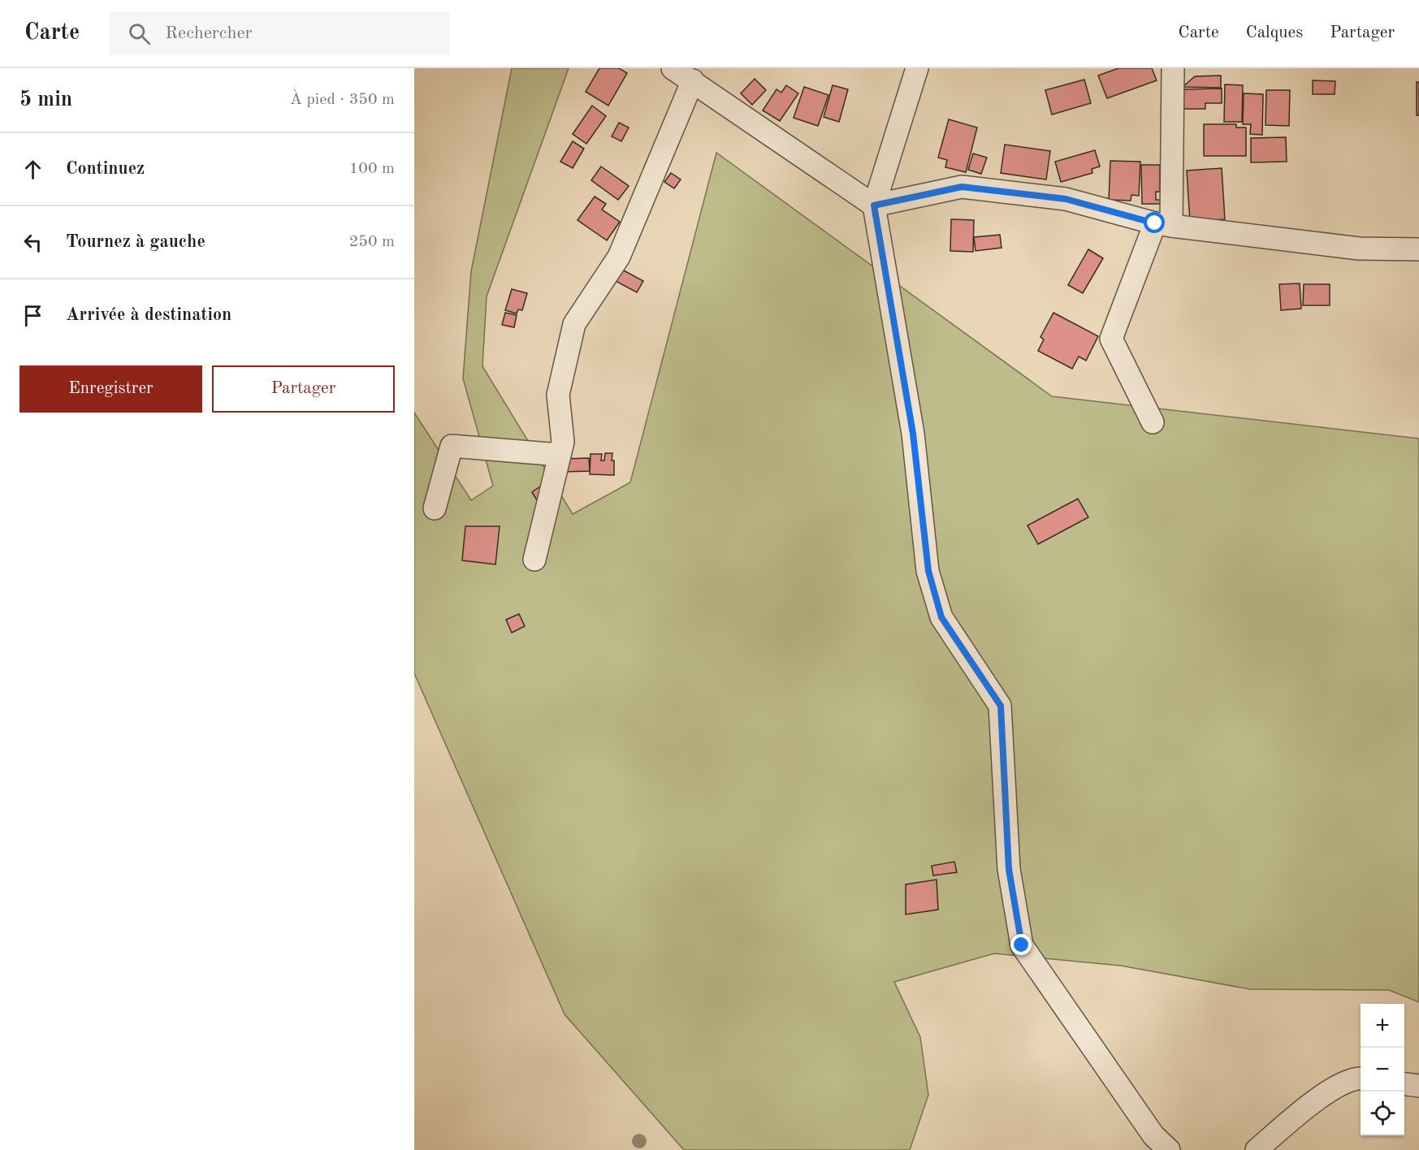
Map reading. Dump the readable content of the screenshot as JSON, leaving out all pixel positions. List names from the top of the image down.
{
  "page": {
    "header": "Carte",
    "search": "Rechercher",
    "nav": ["Carte", "Calques", "Partager"],
    "heading": ["5 min", "À pied · 350 m"],
    "list": [
      ["Continuez", "100 m"],
      ["Tournez à gauche", "250 m"],
      "Arrivée à destination"
    ],
    "buttons": ["Enregistrer", "Partager"],
    "map_buttons": ["+", "−"]
  }
}
